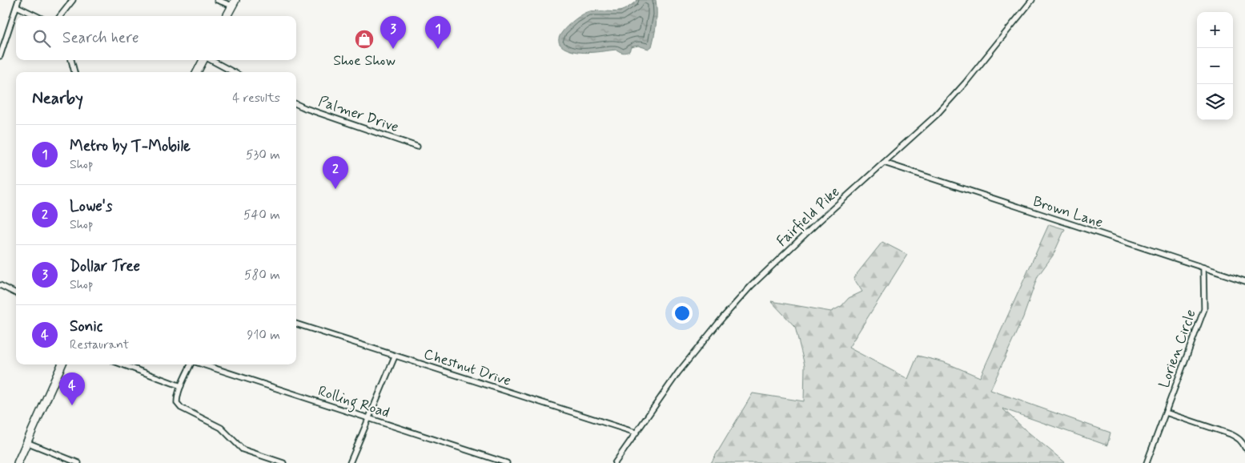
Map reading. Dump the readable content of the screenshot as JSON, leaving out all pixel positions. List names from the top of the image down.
{
  "streets": {
    "street": [
      "Palmer Drive",
      "Brown Lane",
      "Fairfield Pike",
      "Lorien Circle",
      "Chestnut Drive",
      "Rolling Road"
    ]
  },
  "crossings": [
    ["Brown Lane", "Fairfield Pike"],
    ["Brown Lane", "Lorien Circle"],
    ["Fairfield Pike", "Chestnut Drive"]
  ],
  "places": {
    "shop": ["Shoe Show"]
  },
  "page": {
    "map_buttons": ["+", "−"],
    "pins": [
      "1",
      "3",
      "2",
      "4"
    ],
    "search": "Search here",
    "heading": ["Nearby", "4 results"],
    "list": [
      {
        "mark": "1",
        "name": "Metro by T-Mobile",
        "note": "Shop",
        "value": "530 m"
      },
      {
        "mark": "2",
        "name": "Lowe's",
        "note": "Shop",
        "value": "540 m"
      },
      {
        "mark": "3",
        "name": "Dollar Tree",
        "note": "Shop",
        "value": "580 m"
      },
      {
        "mark": "4",
        "name": "Sonic",
        "note": "Restaurant",
        "value": "910 m"
      }
    ]
  }
}
